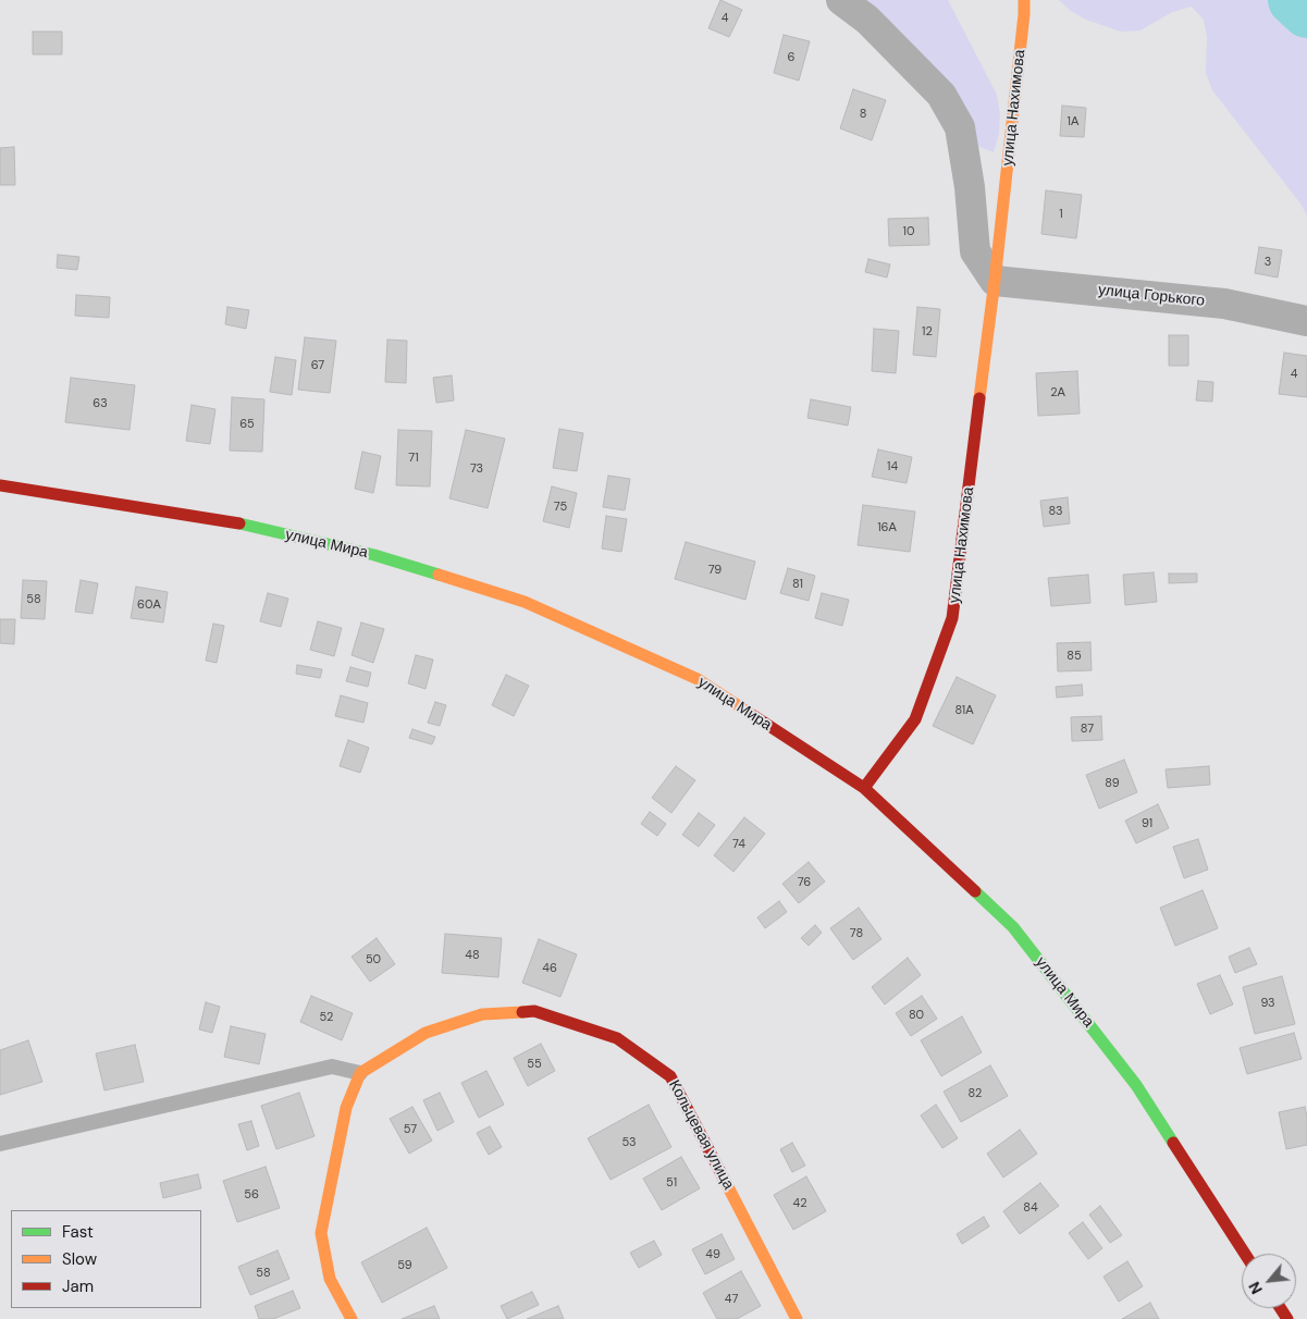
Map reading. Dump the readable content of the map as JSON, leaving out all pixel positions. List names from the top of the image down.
{
  "streets": {
    "main road": ["улица Нахимова", "улица Мира", "Кольцевая улица"],
    "street": ["улица Горького"]
  },
  "crossings": [
    ["улица Нахимова", "улица Горького"],
    ["улица Нахимова", "улица Мира"]
  ],
  "house_numbers": [
    "4",
    "6",
    "8",
    "1А",
    "1",
    "10",
    "3",
    "12",
    "67",
    "4",
    "2А",
    "63",
    "65",
    "71",
    "14",
    "73",
    "75",
    "83",
    "16А",
    "79",
    "81",
    "58",
    "60А",
    "85",
    "81А",
    "87",
    "89",
    "91",
    "74",
    "76",
    "78",
    "48",
    "50",
    "46",
    "93",
    "80",
    "52",
    "55",
    "82",
    "57",
    "53",
    "51",
    "56",
    "42",
    "84",
    "49",
    "59",
    "58",
    "47"
  ],
  "legend": ["Fast", "Slow", "Jam"],
  "north": "bottom left"
}
